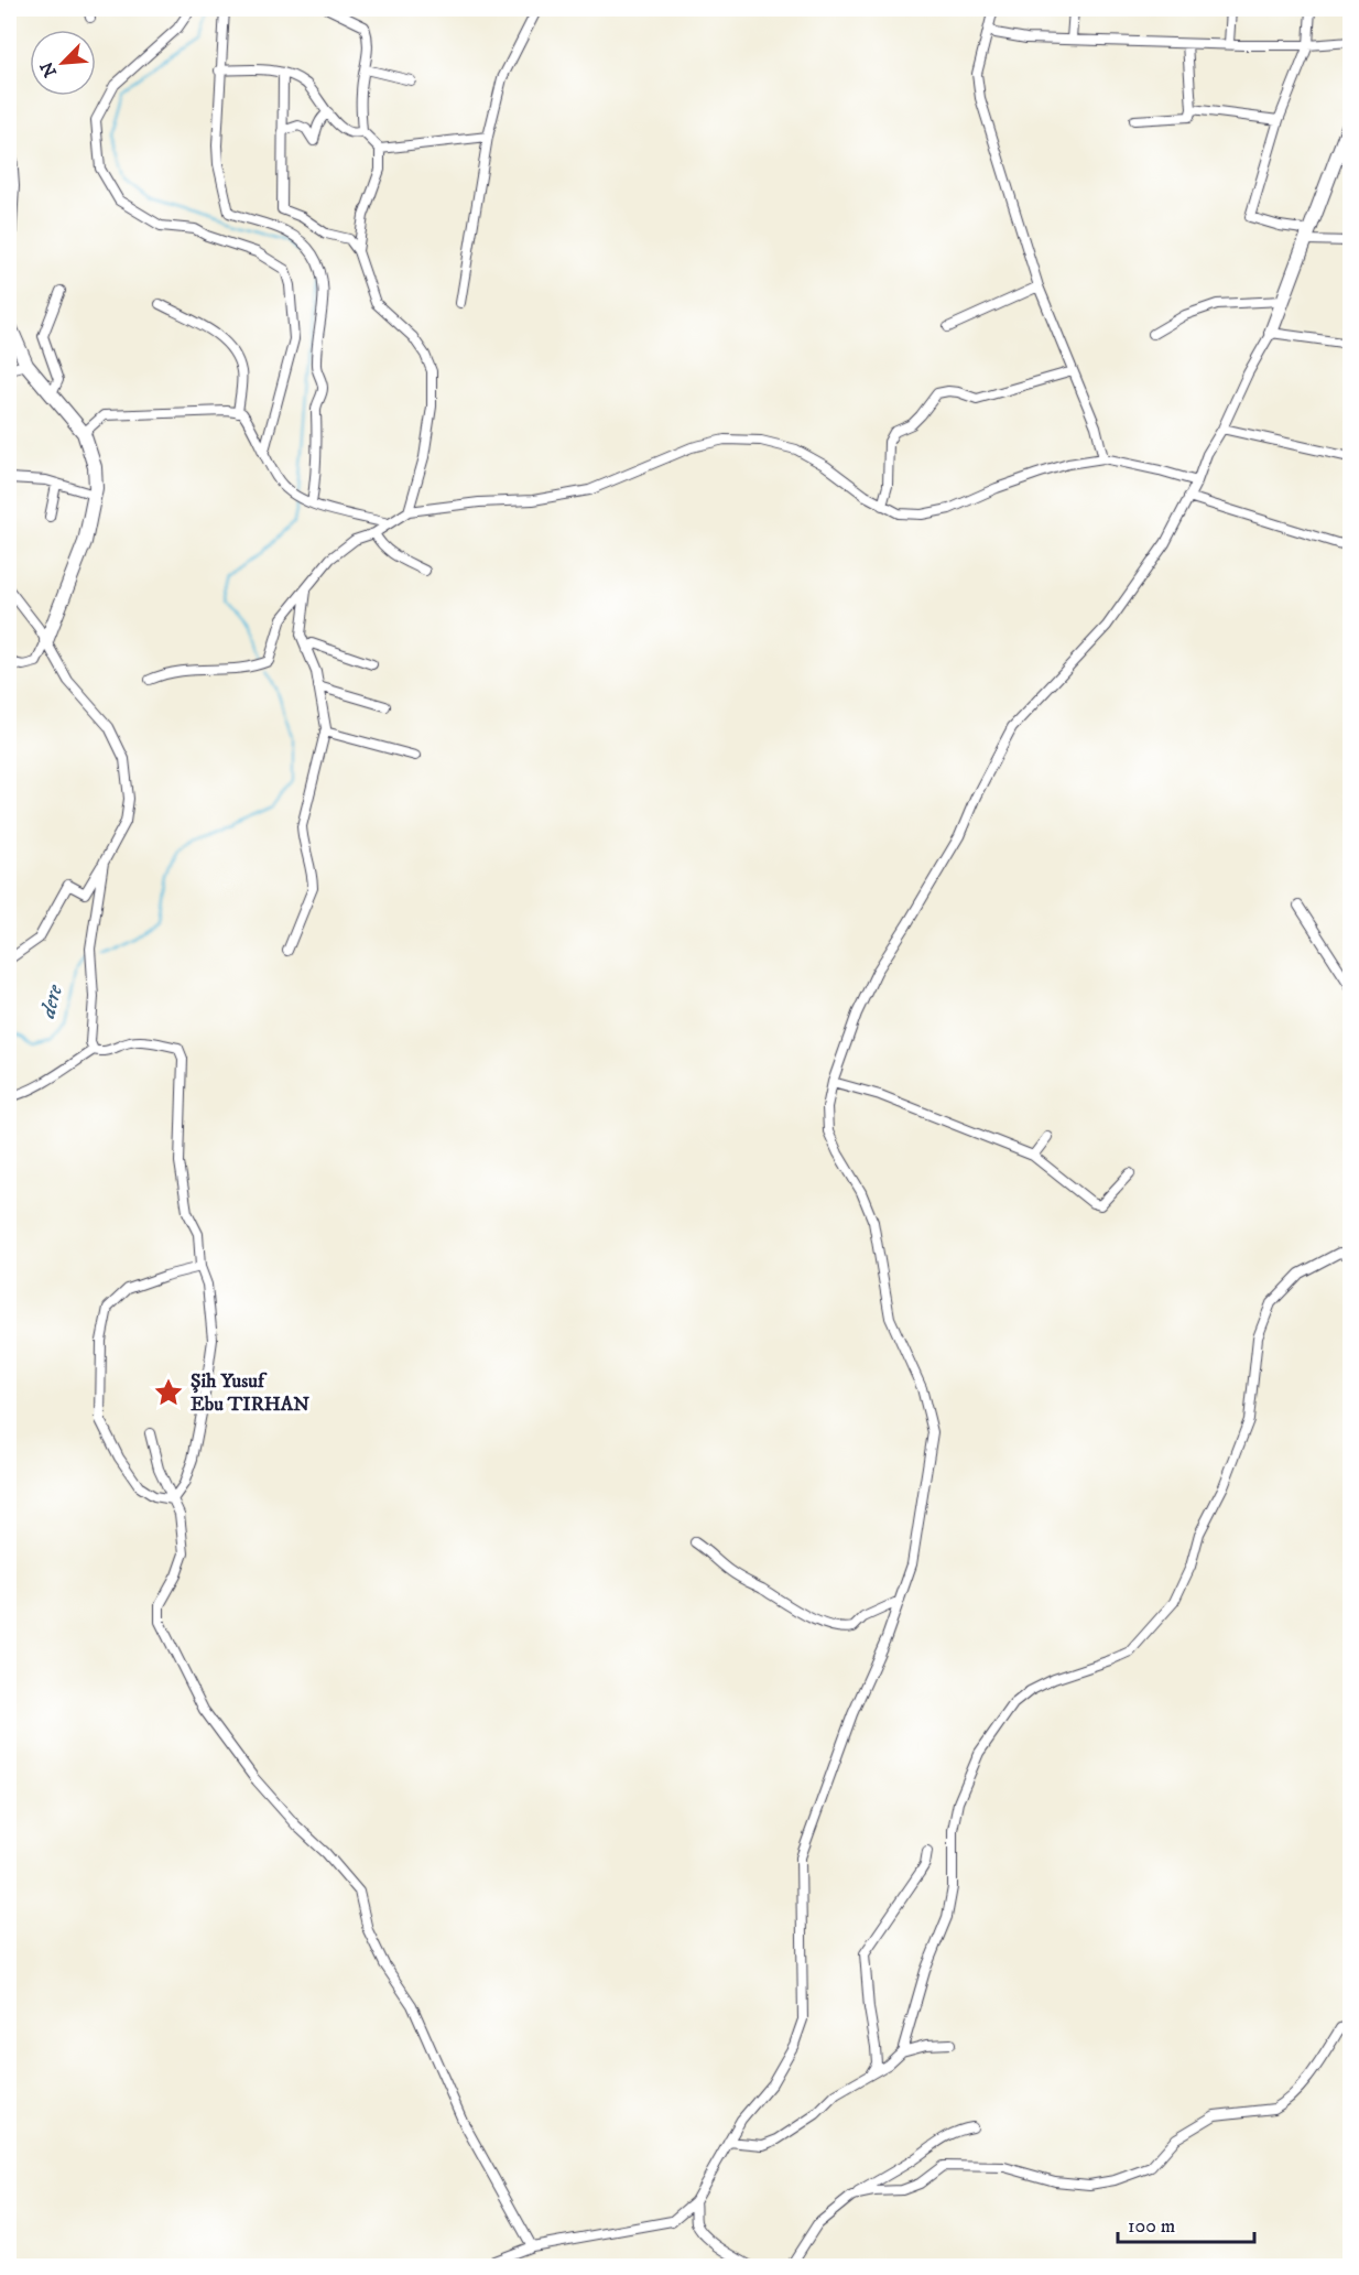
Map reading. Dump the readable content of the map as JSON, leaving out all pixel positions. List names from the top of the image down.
{
  "water": ["dere"],
  "places": {
    "place": ["Şih Yusuf Ebu TIRHAN"]
  },
  "scale_bar": "100 m",
  "north": "bottom left"
}
